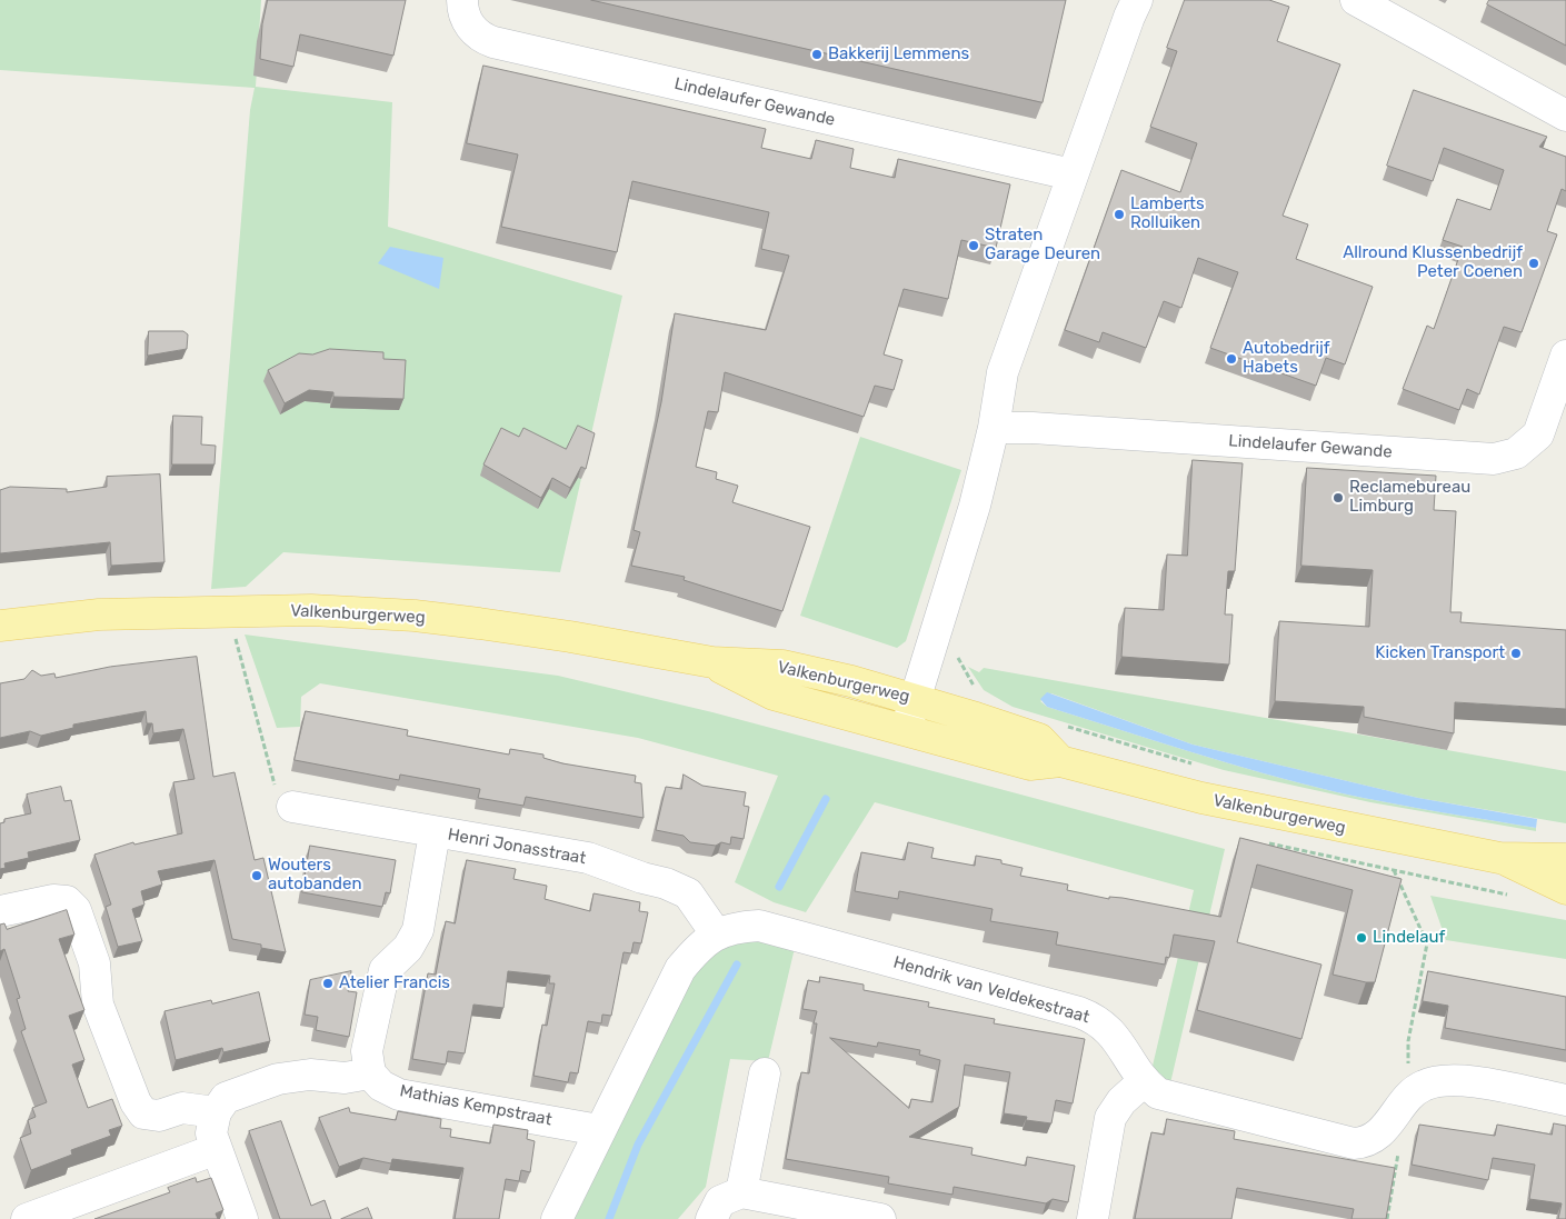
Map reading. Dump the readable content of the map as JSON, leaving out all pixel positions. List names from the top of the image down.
{
  "streets": {
    "main road": ["Valkenburgerweg"],
    "street": [
      "Lindelaufer Gewande",
      "Henri Jonasstraat",
      "Hendrik van Veldekestraat",
      "Mathias Kempstraat"
    ]
  },
  "crossings": [
    ["Henri Jonasstraat", "Hendrik van Veldekestraat"],
    ["Hendrik van Veldekestraat", "Mathias Kempstraat"]
  ],
  "places": [
    "Bakkerij Lemmens",
    "Lamberts Rolluiken",
    "Straten Garage Deuren",
    "Allround Klussenbedrijf Peter Coenen",
    "Autobedrijf Habets",
    "Reclamebureau Limburg",
    "Kicken Transport",
    "Wouters autobanden",
    "Lindelauf",
    "Atelier Francis"
  ]
}
